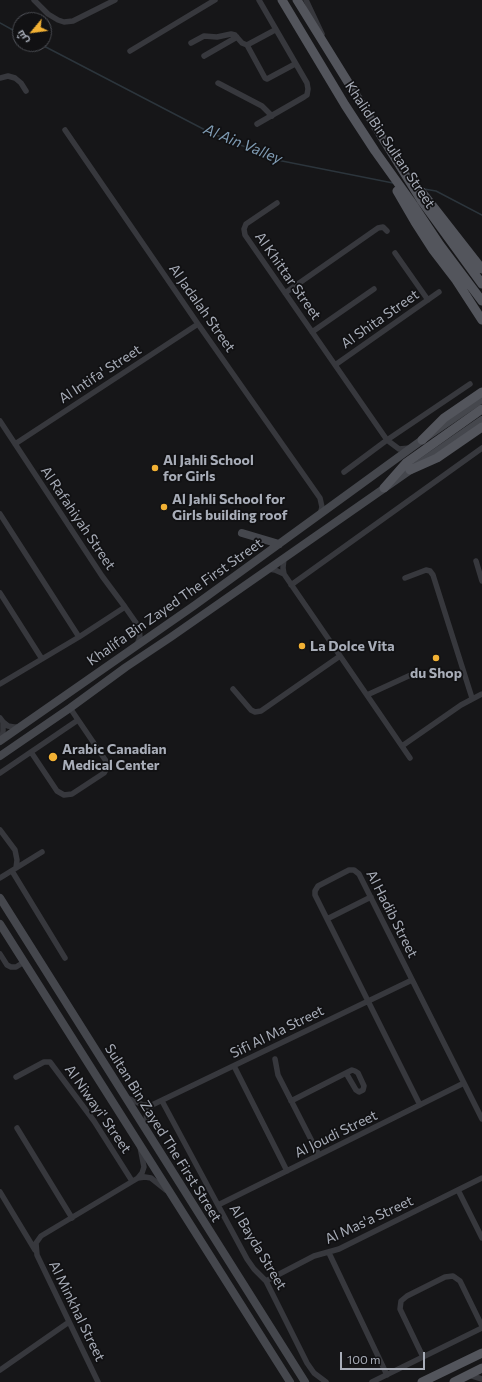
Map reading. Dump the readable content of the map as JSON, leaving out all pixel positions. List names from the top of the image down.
{
  "streets": {
    "main road": ["Khalid Bin Sultan Street", "Khalifa Bin Zayed The First Street", "Sultan Bin Zayed The First Street"],
    "street": [
      "Al Khittar Street",
      "Al Jadalah Street",
      "Al Shita Street",
      "Al Intifa' Street",
      "Al Rafahiyah Street",
      "Al Hadib Street",
      "Sifi Al Ma Street",
      "Al Niwayi' Street",
      "Al Joudi Street",
      "Al Mas'a Street",
      "Al Bayda Street",
      "Al Minkhal Street"
    ]
  },
  "crossings": [
    ["Al Khittar Street", "Al Shita Street"],
    ["Al Jadalah Street", "Al Intifa' Street"],
    ["Al Intifa' Street", "Al Rafahiyah Street"],
    ["Al Hadib Street", "Sifi Al Ma Street"],
    ["Al Hadib Street", "Al Joudi Street"],
    ["Sifi Al Ma Street", "Al Bayda Street"],
    ["Al Niwayi' Street", "Al Minkhal Street"],
    ["Al Joudi Street", "Al Bayda Street"],
    ["Al Mas'a Street", "Al Bayda Street"]
  ],
  "water": ["Al Ain Valley"],
  "places": [
    "Al Jahli School for Girls",
    "Al Jahli School for Girls building roof",
    "La Dolce Vita",
    "du Shop",
    "Arabic Canadian Medical Center"
  ],
  "scale_bar": "100 m",
  "north": "bottom left"
}
